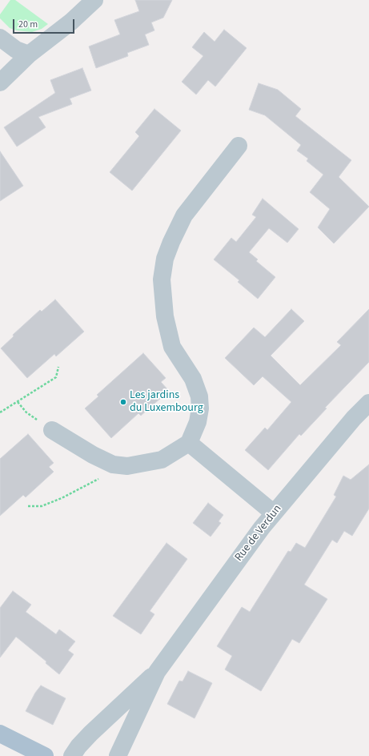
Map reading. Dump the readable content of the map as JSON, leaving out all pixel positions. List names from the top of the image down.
{
  "streets": {
    "street": ["Rue de Verdun"]
  },
  "places": ["Les jardins du Luxembourg"],
  "scale_bar": "20 m"
}
